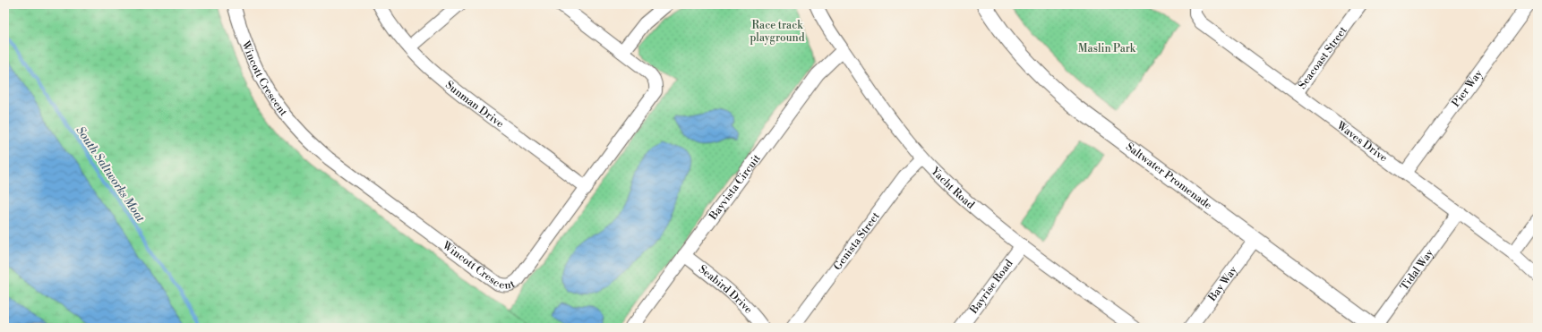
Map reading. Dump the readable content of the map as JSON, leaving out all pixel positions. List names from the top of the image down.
{
  "streets": {
    "street": [
      "Seacoast Street",
      "Wincott Crescent",
      "Pier Way",
      "Sunman Drive",
      "Waves Drive",
      "Saltwater Promenade",
      "Bayvista Circuit",
      "Yacht Road",
      "Genista Street",
      "Tidal Way",
      "Bay Way",
      "Bayrise Road",
      "Seabird Drive"
    ]
  },
  "crossings": [
    ["Seacoast Street", "Waves Drive"],
    ["Wincott Crescent", "Sunman Drive"],
    ["Pier Way", "Waves Drive"],
    ["Waves Drive", "Tidal Way"],
    ["Saltwater Promenade", "Tidal Way"],
    ["Saltwater Promenade", "Bay Way"],
    ["Bayvista Circuit", "Yacht Road"],
    ["Bayvista Circuit", "Seabird Drive"],
    ["Yacht Road", "Genista Street"],
    ["Yacht Road", "Bayrise Road"]
  ],
  "water": ["South Saltworks Moat"],
  "parks": ["Race track playground", "Maslin Park"]
}
